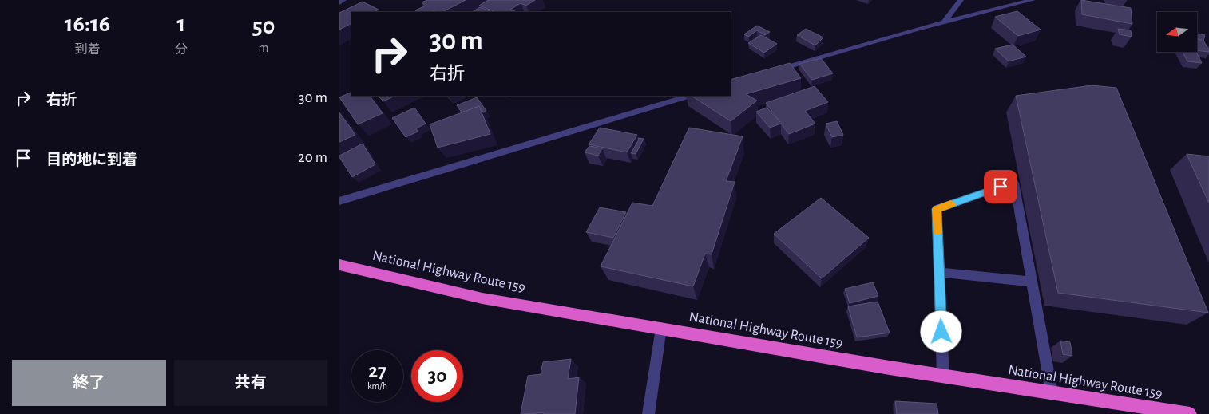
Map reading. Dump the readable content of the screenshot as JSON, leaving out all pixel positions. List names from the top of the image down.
{
  "streets": {
    "highway": ["National Highway Route 159"]
  },
  "north": "left",
  "page": {
    "eta": [
      "16:16",
      "到着",
      "1",
      "分",
      "50",
      "m"
    ],
    "turn": ["30 m", "右折"],
    "list": [
      {
        "name": "右折",
        "value": "30 m"
      },
      {
        "name": "目的地に到着",
        "value": "20 m"
      }
    ],
    "speed": "27 km/h",
    "limit": "30",
    "buttons": ["終了", "共有"]
  }
}
